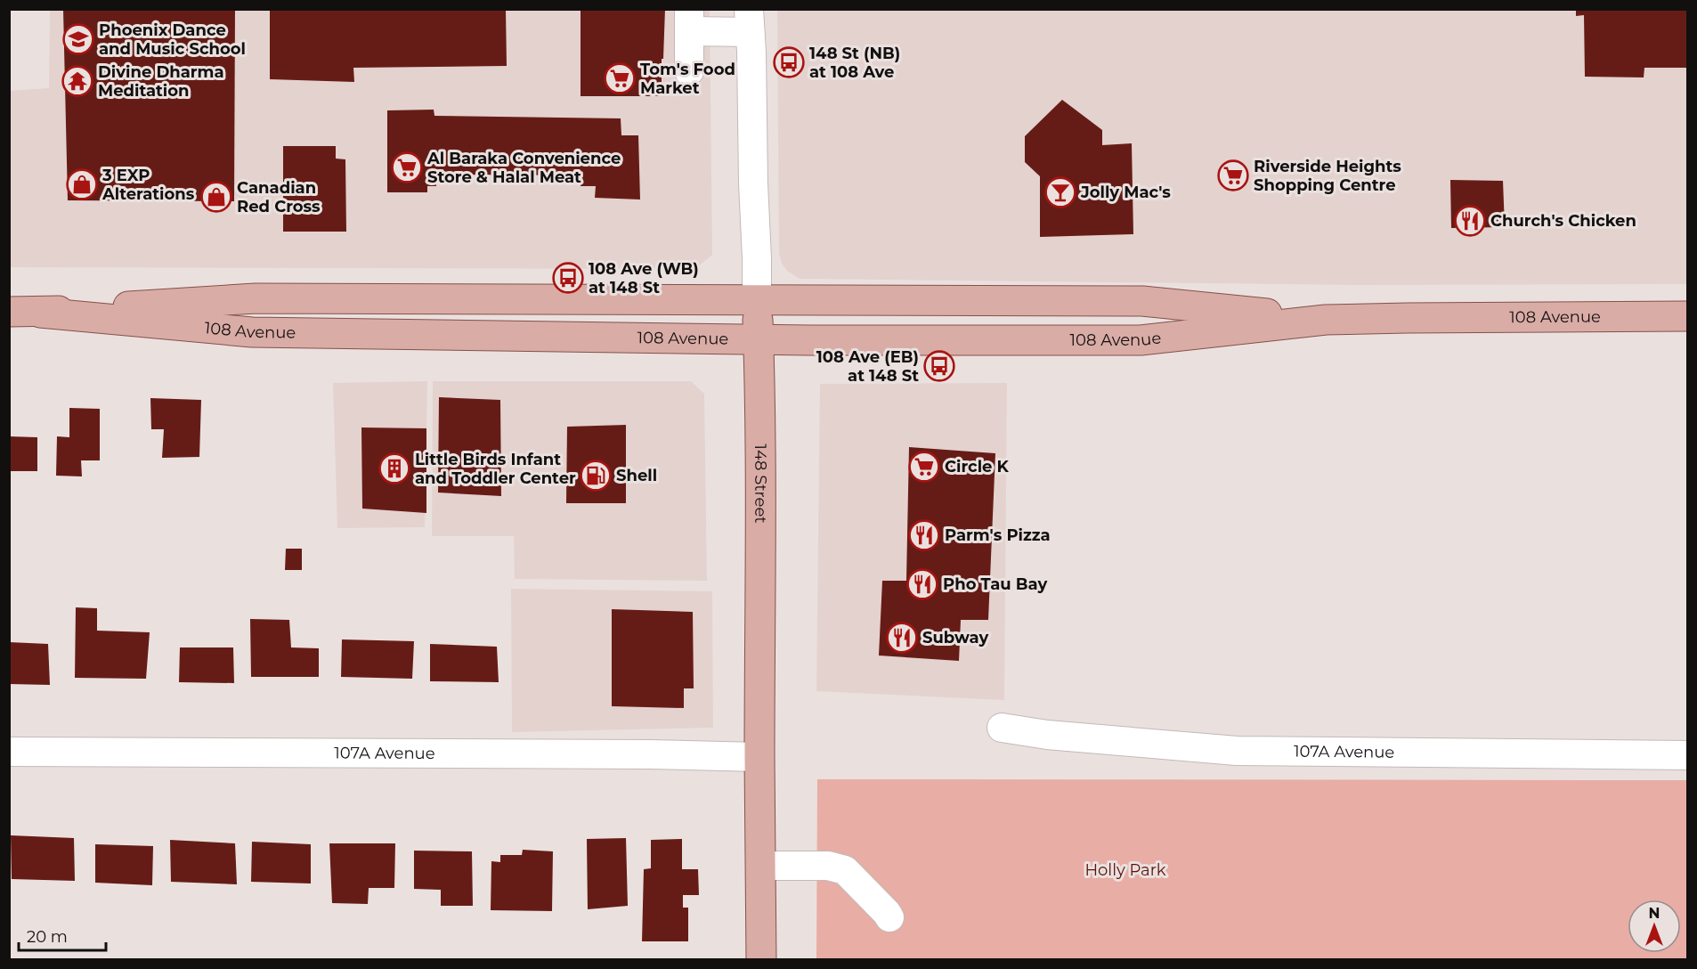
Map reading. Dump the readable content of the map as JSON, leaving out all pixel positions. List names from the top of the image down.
{
  "streets": {
    "main road": ["108 Avenue", "148 Street"],
    "street": ["107A Avenue"]
  },
  "crossings": [
    ["108 Avenue", "148 Street"],
    ["148 Street", "107A Avenue"]
  ],
  "parks": ["Holly Park"],
  "places": {
    "school or university": ["Phoenix Dance and Music School"],
    "bus stop": ["148 St (NB) at 108 Ave", "108 Ave (WB) at 148 St", "108 Ave (EB) at 148 St"],
    "supermarket": [
      "Tom's Food Market",
      "Al Baraka Convenience Store & Halal Meat",
      "Riverside Heights Shopping Centre",
      "Circle K"
    ],
    "temple": ["Divine Dharma Meditation"],
    "shop": ["3 EXP Alterations", "Canadian Red Cross"],
    "bar": ["Jolly Mac's"],
    "restaurant": [
      "Church's Chicken",
      "Parm's Pizza",
      "Pho Tau Bay",
      "Subway"
    ],
    "building": ["Little Birds Infant and Toddler Center"],
    "fuel station": ["Shell"]
  },
  "scale_bar": "20 m",
  "north": "top"
}
